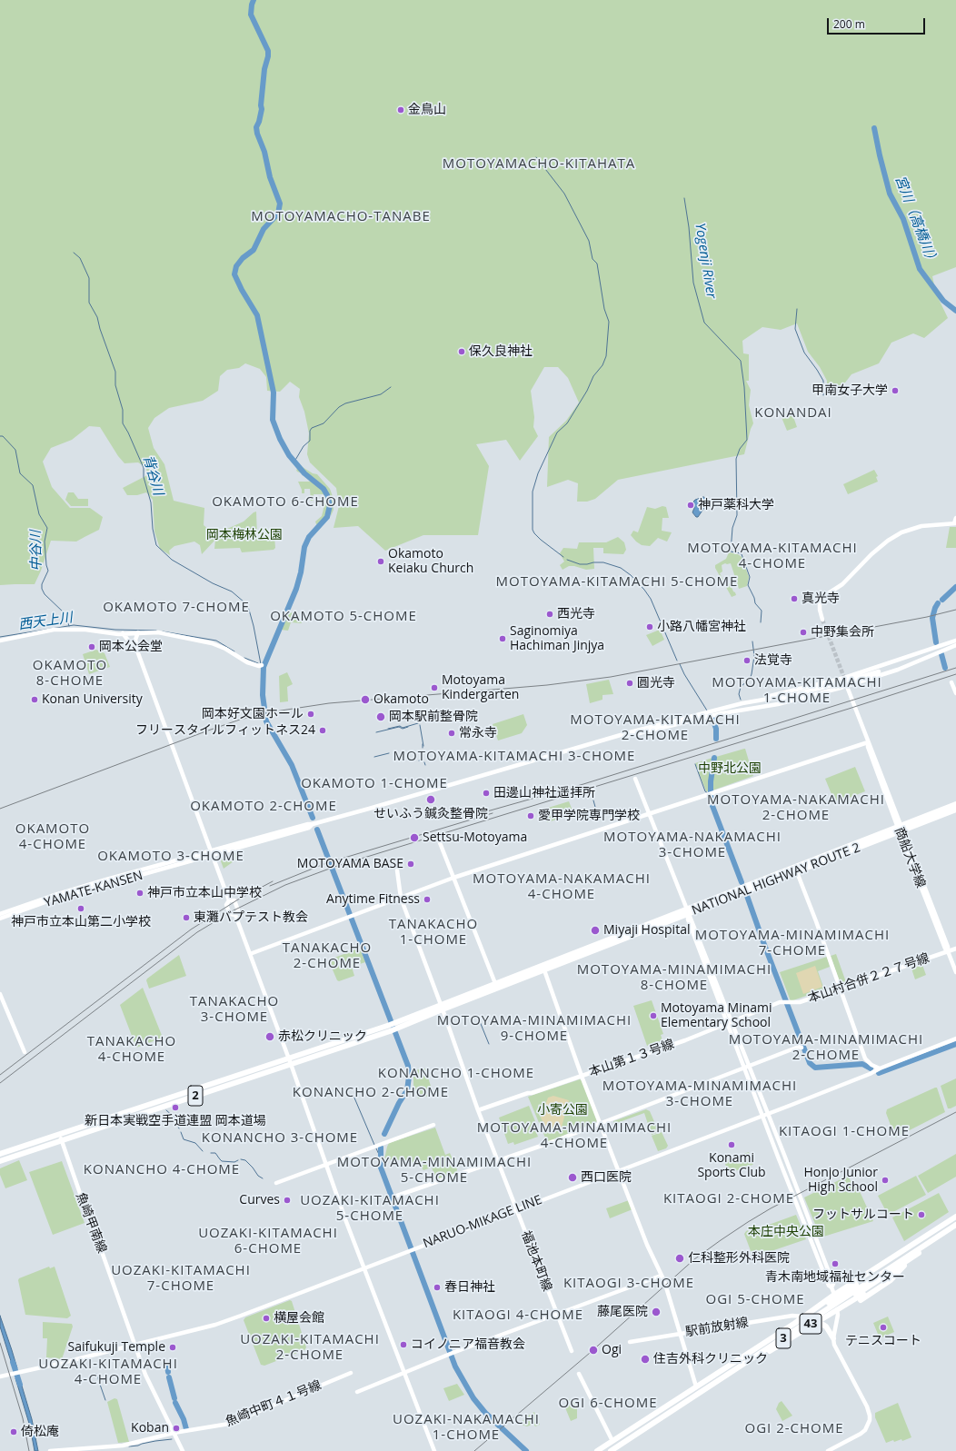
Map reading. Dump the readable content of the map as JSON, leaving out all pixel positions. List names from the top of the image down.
{
  "streets": {
    "highway": [
      "NATIONAL HIGHWAY ROUTE 2",
      "2",
      "43",
      "3"
    ],
    "street": [
      "商船大学線",
      "YAMATE-KANSEN",
      "本山村合併２２７号線",
      "本山第１３号線",
      "NARUO-MIKAGE LINE",
      "魚崎甲南線",
      "福池本町線",
      "駅前放射線",
      "魚崎中町４１号線"
    ]
  },
  "crossings": [
    ["商船大学線", "NATIONAL HIGHWAY ROUTE 2"],
    ["商船大学線", "YAMATE-KANSEN"],
    ["商船大学線", "本山村合併２２７号線"],
    ["NATIONAL HIGHWAY ROUTE 2", "魚崎甲南線"],
    ["NATIONAL HIGHWAY ROUTE 2", "福池本町線"],
    ["本山村合併２２７号線", "本山第１３号線"],
    ["本山第１３号線", "福池本町線"],
    ["NARUO-MIKAGE LINE", "魚崎甲南線"],
    ["NARUO-MIKAGE LINE", "福池本町線"],
    ["魚崎甲南線", "魚崎中町４１号線"],
    ["43", "駅前放射線"],
    ["43", "3"]
  ],
  "districts": [
    "MOTOYAMACHO-KITAHATA",
    "MOTOYAMACHO-TANABE",
    "KONANDAI",
    "OKAMOTO 6-CHOME",
    "MOTOYAMA-KITAMACHI 4-CHOME",
    "MOTOYAMA-KITAMACHI 5-CHOME",
    "OKAMOTO 7-CHOME",
    "OKAMOTO 5-CHOME",
    "OKAMOTO 8-CHOME",
    "MOTOYAMA-KITAMACHI 1-CHOME",
    "MOTOYAMA-KITAMACHI 2-CHOME",
    "MOTOYAMA-KITAMACHI 3-CHOME",
    "OKAMOTO 1-CHOME",
    "MOTOYAMA-NAKAMACHI 2-CHOME",
    "OKAMOTO 2-CHOME",
    "OKAMOTO 4-CHOME",
    "MOTOYAMA-NAKAMACHI 3-CHOME",
    "OKAMOTO 3-CHOME",
    "MOTOYAMA-NAKAMACHI 4-CHOME",
    "TANAKACHO 1-CHOME",
    "MOTOYAMA-MINAMIMACHI 7-CHOME",
    "TANAKACHO 2-CHOME",
    "MOTOYAMA-MINAMIMACHI 8-CHOME",
    "TANAKACHO 3-CHOME",
    "MOTOYAMA-MINAMIMACHI 9-CHOME",
    "MOTOYAMA-MINAMIMACHI 2-CHOME",
    "TANAKACHO 4-CHOME",
    "KONANCHO 1-CHOME",
    "MOTOYAMA-MINAMIMACHI 3-CHOME",
    "KONANCHO 2-CHOME",
    "MOTOYAMA-MINAMIMACHI 4-CHOME",
    "KITAOGI 1-CHOME",
    "KONANCHO 3-CHOME",
    "MOTOYAMA-MINAMIMACHI 5-CHOME",
    "KONANCHO 4-CHOME",
    "KITAOGI 2-CHOME",
    "UOZAKI-KITAMACHI 5-CHOME",
    "UOZAKI-KITAMACHI 6-CHOME",
    "UOZAKI-KITAMACHI 7-CHOME",
    "KITAOGI 3-CHOME",
    "OGI 5-CHOME",
    "KITAOGI 4-CHOME",
    "UOZAKI-KITAMACHI 2-CHOME",
    "UOZAKI-KITAMACHI 4-CHOME",
    "OGI 6-CHOME",
    "UOZAKI-NAKAMACHI 1-CHOME",
    "OGI 2-CHOME"
  ],
  "water": [
    "宮川（高橋川）",
    "Yogenji River",
    "背谷川",
    "中谷川",
    "西天上川"
  ],
  "parks": [
    "岡本梅林公園",
    "中野北公園",
    "小寄公園",
    "本庄中央公園"
  ],
  "places": [
    "金鳥山",
    "保久良神社",
    "甲南女子大学",
    "神戸薬科大学",
    "Okamoto Keiaku Church",
    "真光寺",
    "西光寺",
    "小路八幡宮神社",
    "中野集会所",
    "Saginomiya Hachiman Jinjya",
    "岡本公会堂",
    "法覚寺",
    "圓光寺",
    "Motoyama Kindergarten",
    "Konan University",
    "Okamoto",
    "岡本好文園ホール",
    "岡本駅前整骨院",
    "フリースタイルフィットネス24",
    "常永寺",
    "田邊山神社遥拝所",
    "せいふう鍼灸整骨院",
    "愛甲学院専門学校",
    "Settsu-Motoyama",
    "MOTOYAMA BASE",
    "神戸市立本山中学校",
    "Anytime Fitness",
    "神戸市立本山第二小学校",
    "東灘バプテスト教会",
    "Miyaji Hospital",
    "Motoyama Minami Elementary School",
    "赤松クリニック",
    "新日本実戦空手道連盟 岡本道場",
    "Konami Sports Club",
    "西口医院",
    "Honjo Junior High School",
    "Curves",
    "フットサルコート",
    "仁科整形外科医院",
    "青木南地域福祉センター",
    "春日神社",
    "藤尾医院",
    "横屋会館",
    "テニスコート",
    "コイノニア福音教会",
    "Saifukuji Temple",
    "Ogi",
    "住吉外科クリニック",
    "Koban",
    "倚松庵"
  ],
  "scale_bar": "200 m"
}
